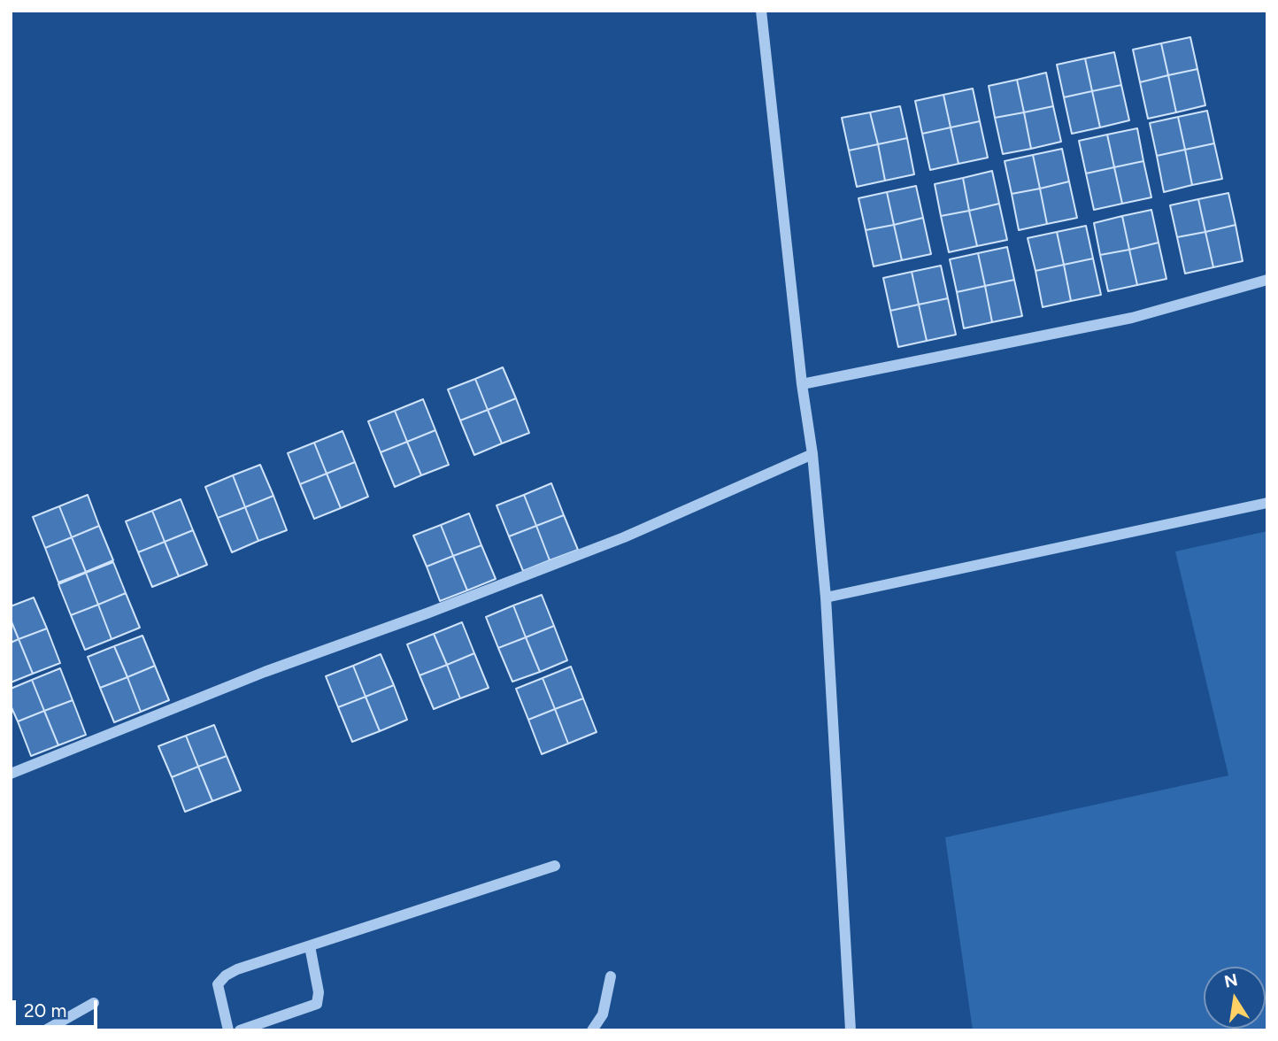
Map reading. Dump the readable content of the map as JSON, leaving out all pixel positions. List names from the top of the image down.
{
  "scale_bar": "20 m",
  "north": "top"
}
